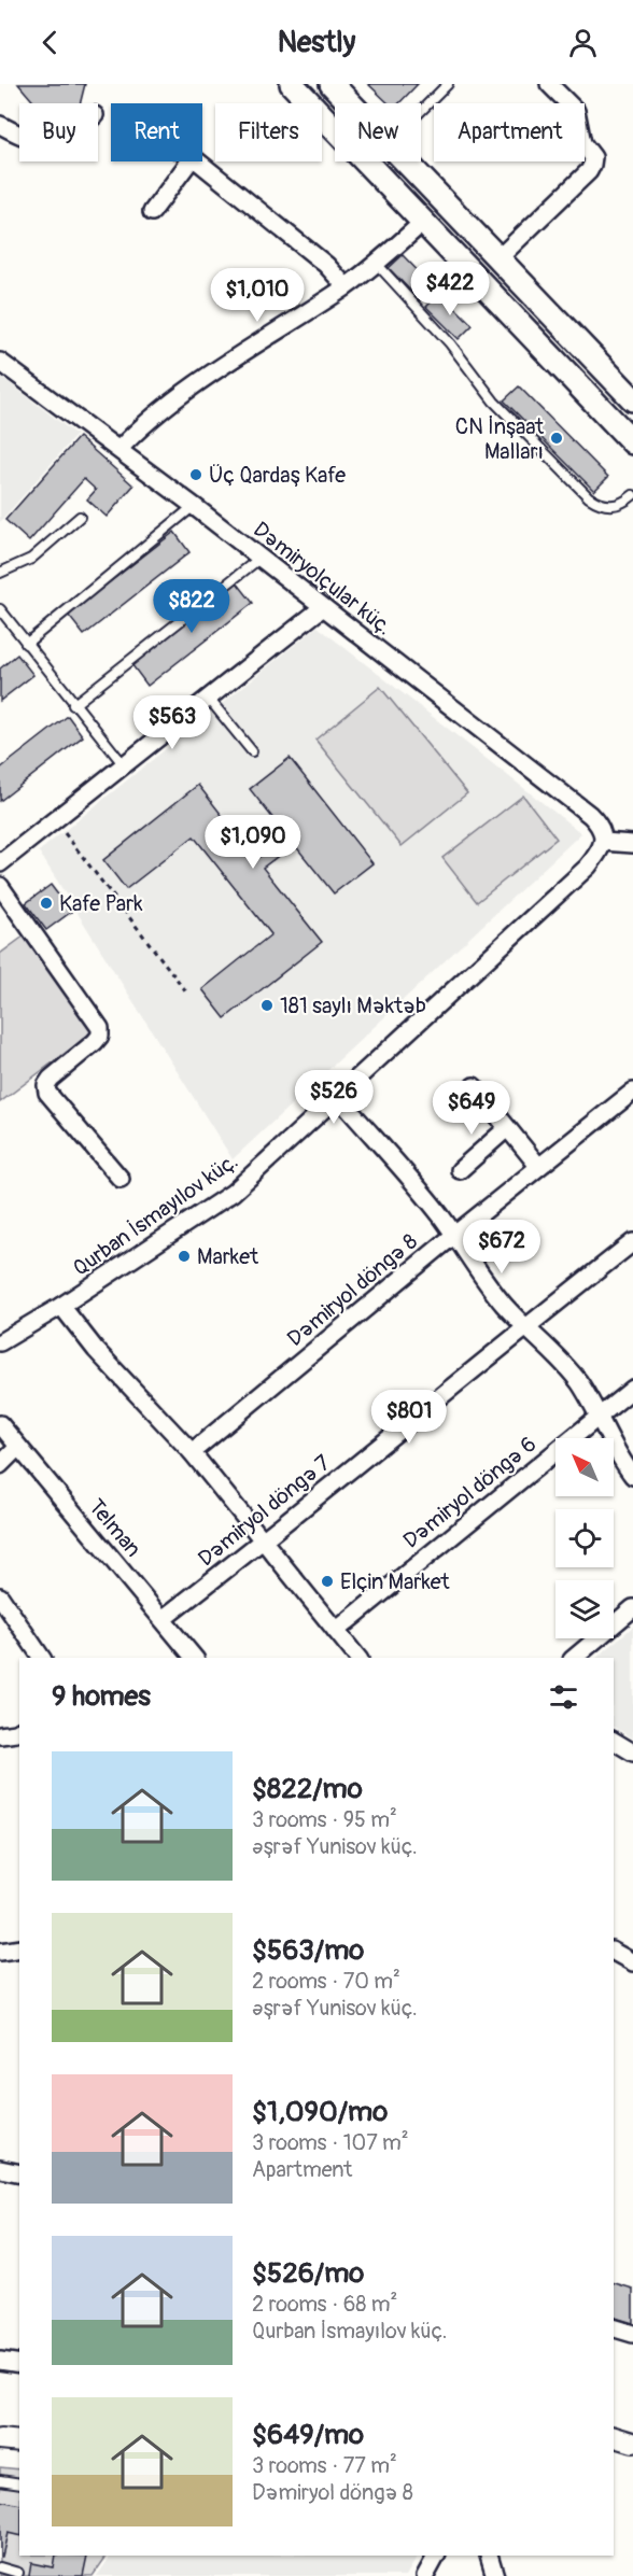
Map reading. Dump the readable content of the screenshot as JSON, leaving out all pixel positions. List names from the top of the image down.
{
  "streets": {
    "street": [
      "Dəmiryolçular küç.",
      "Qurban İsmayılov küç.",
      "Dəmiryol döngə 8",
      "Dəmiryol döngə 6",
      "Dəmiryol döngə 7",
      "Telman"
    ]
  },
  "crossings": [
    ["Dəmiryolçular küç.", "Qurban İsmayılov küç."],
    ["Dəmiryol döngə 7", "Telman"]
  ],
  "places": [
    "CN İnşaat Malları",
    "Üç Qardaş Kafe",
    "Kafe Park",
    "181 saylı Məktəb",
    "Market",
    "Elçin Market"
  ],
  "north": "top left",
  "page": {
    "header": "Nestly",
    "chip": [
      "Buy",
      "Rent",
      "Filters",
      "New",
      "Apartment"
    ],
    "price": [
      "$422",
      "$1,010",
      "$822",
      "$563",
      "$1,090",
      "$526",
      "$649",
      "$672",
      "$801"
    ],
    "heading": "9 homes",
    "list": [
      {
        "name": "$822/mo",
        "note": "3 rooms · 95 m² · Əşrəf Yunisov küç."
      },
      {
        "name": "$563/mo",
        "note": "2 rooms · 70 m² · Əşrəf Yunisov küç."
      },
      {
        "name": "$1,090/mo",
        "note": "3 rooms · 107 m² · Apartment"
      },
      {
        "name": "$526/mo",
        "note": "2 rooms · 68 m² · Qurban İsmayılov küç."
      },
      {
        "name": "$649/mo",
        "note": "3 rooms · 77 m² · Dəmiryol döngə 8"
      }
    ]
  }
}
